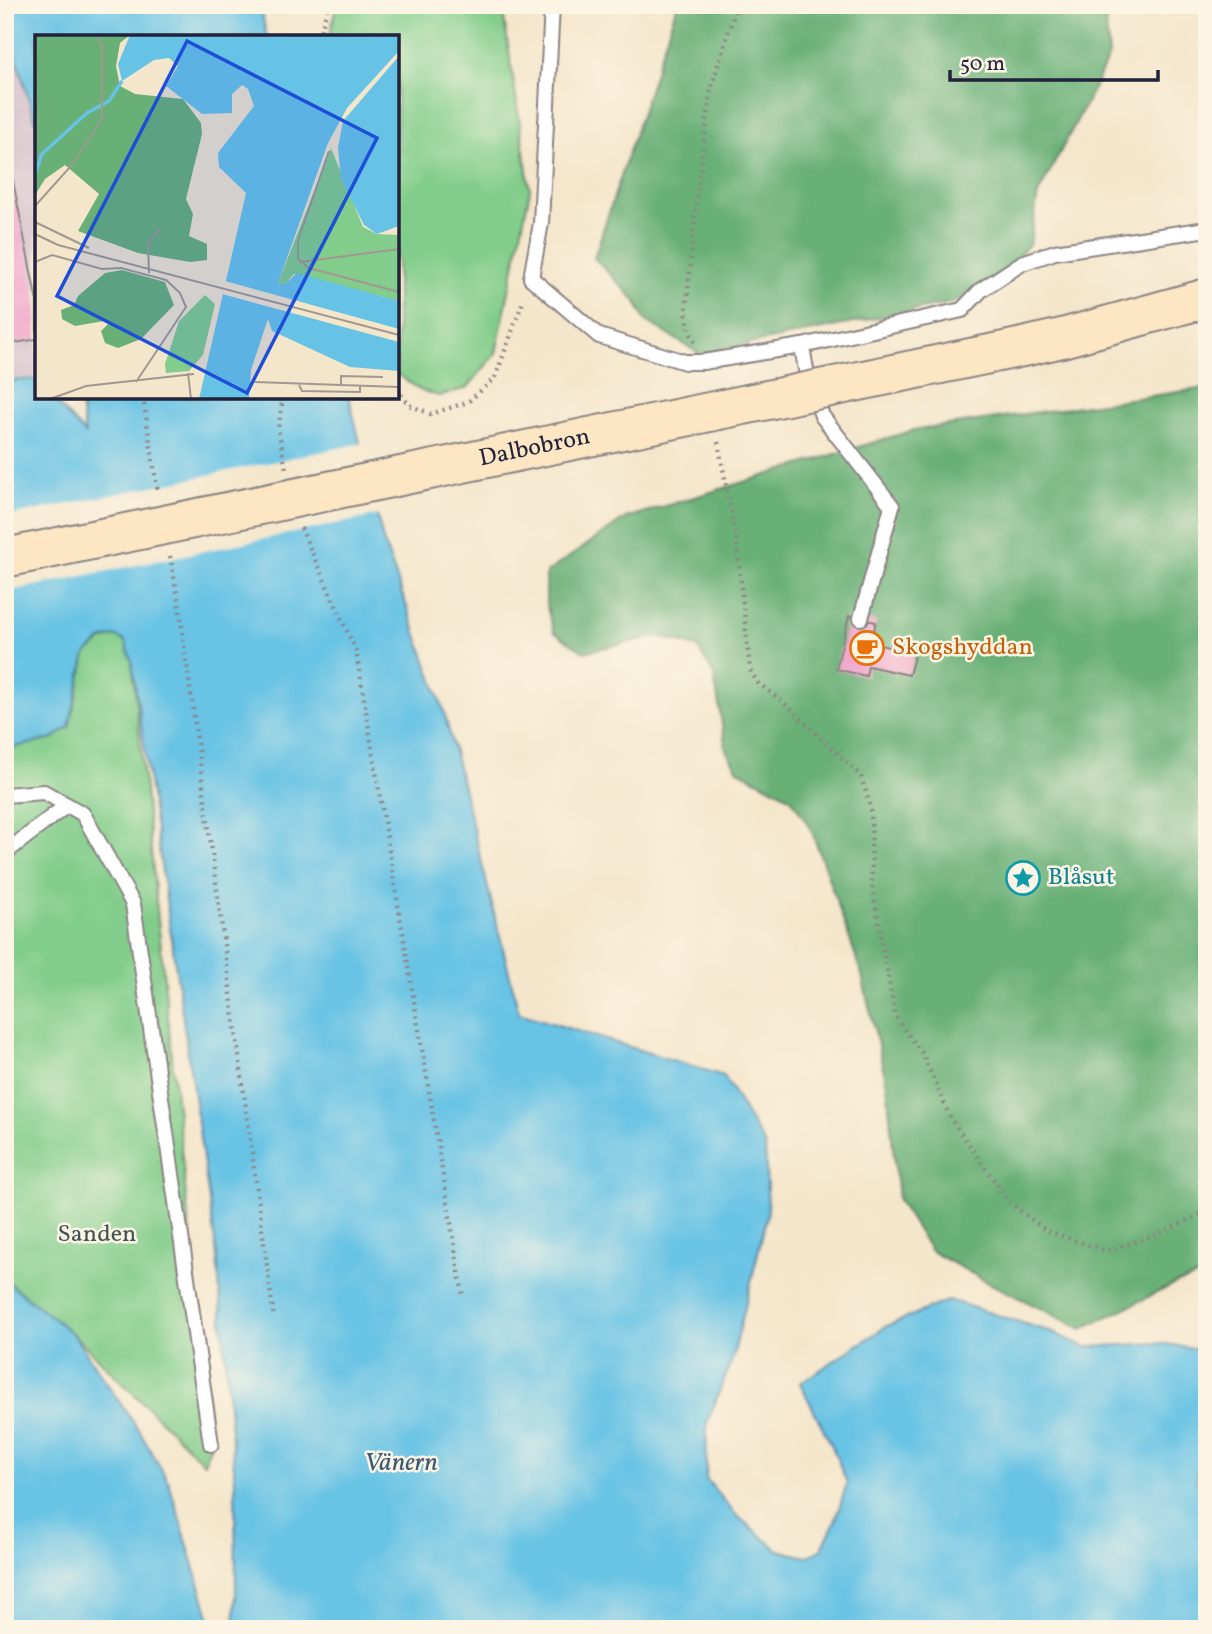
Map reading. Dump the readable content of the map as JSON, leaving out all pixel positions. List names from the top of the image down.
{
  "streets": {
    "main road": ["Dalbobron"]
  },
  "water": ["Vänern"],
  "parks": ["Sanden"],
  "places": {
    "cafe": ["Skogshyddan"],
    "place": ["Blåsut"]
  },
  "scale_bar": "50 m"
}
